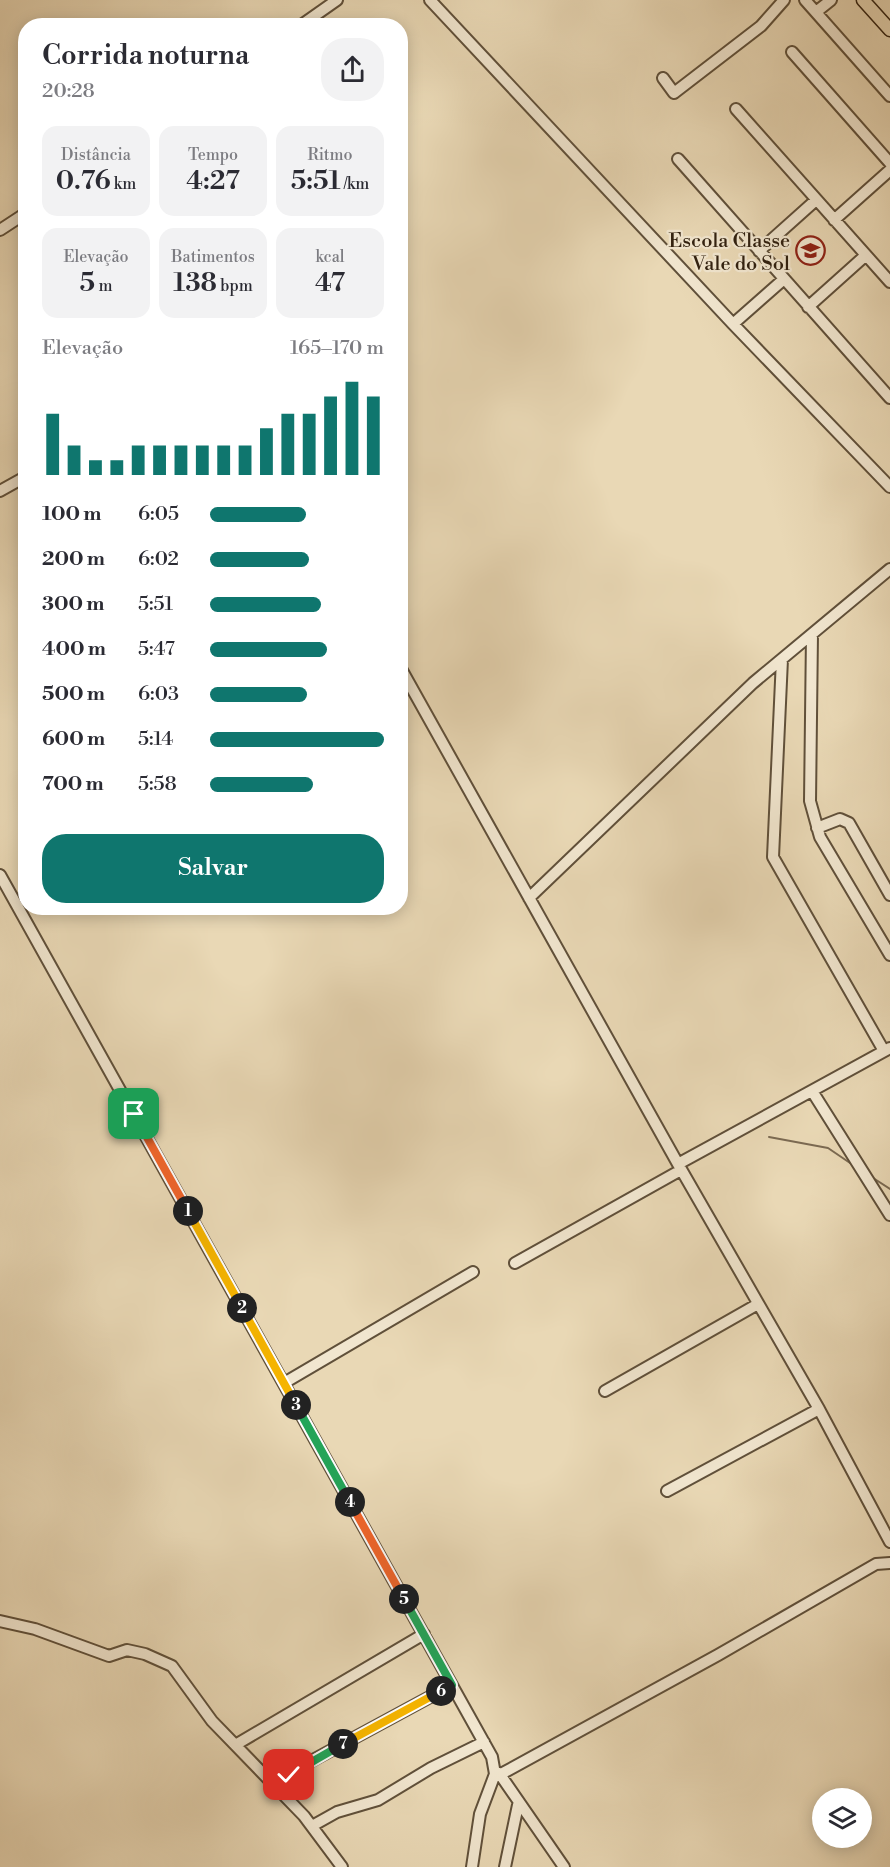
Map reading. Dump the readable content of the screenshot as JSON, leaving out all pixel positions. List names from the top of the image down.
{
  "places": {
    "school or university": ["Escola Classe Vale do Sol"]
  },
  "page": {
    "heading": ["Corrida noturna", "20:28"],
    "stats": [
      ["Distância", "0.76 km"],
      ["Tempo", "4:27"],
      ["Ritmo", "5:51 /km"],
      ["Elevação", "5 m"],
      ["Batimentos", "138 bpm"],
      ["kcal", "47"]
    ],
    "chart": ["Elevação", "165–170 m"],
    "list": [
      {
        "name": "100 m",
        "note": "6:05"
      },
      {
        "name": "200 m",
        "note": "6:02"
      },
      {
        "name": "300 m",
        "note": "5:51"
      },
      {
        "name": "400 m",
        "note": "5:47"
      },
      {
        "name": "500 m",
        "note": "6:03"
      },
      {
        "name": "600 m",
        "note": "5:14"
      },
      {
        "name": "700 m",
        "note": "5:58"
      }
    ],
    "buttons": "Salvar",
    "pins": [
      "1",
      "2",
      "3",
      "4",
      "5",
      "6",
      "7"
    ]
  }
}
